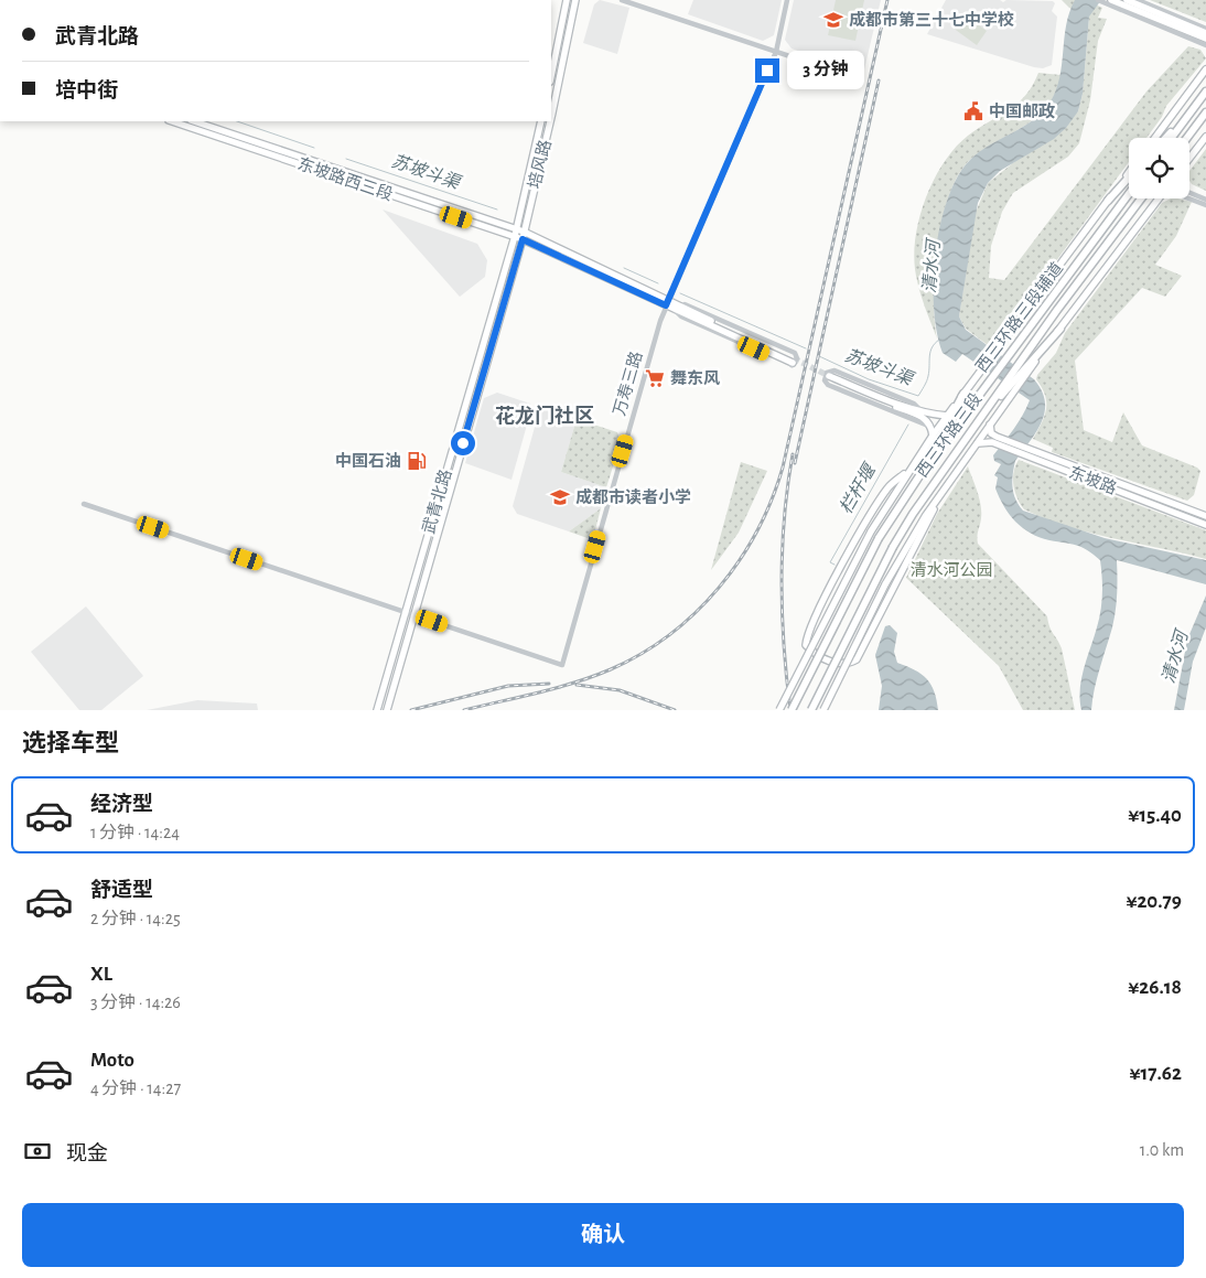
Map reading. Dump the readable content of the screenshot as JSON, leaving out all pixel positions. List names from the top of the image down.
{
  "streets": {
    "highway": ["西三环路三段"],
    "main road": [
      "培风路",
      "东坡路西三段",
      "西三环路三段辅道",
      "东坡路",
      "武青北路"
    ],
    "street": ["万寿三路"]
  },
  "crossings": [
    ["培风路", "东坡路西三段"],
    ["培风路", "武青北路"],
    ["东坡路西三段", "万寿三路"],
    ["东坡路西三段", "武青北路"],
    ["万寿三路", "武青北路"]
  ],
  "districts": ["花龙门社区"],
  "water": ["苏坡斗渠", "清水河", "栏杆堰"],
  "parks": ["清水河公园"],
  "places": {
    "school or university": ["成都市第三十七中学校", "成都市读者小学"],
    "public building": ["中国邮政"],
    "supermarket": ["舞东风"],
    "fuel station": ["中国石油"]
  },
  "page": {
    "banner": ["武青北路", "培中街"],
    "bubble": "3 分钟",
    "heading": "选择车型",
    "list": [
      {
        "name": "经济型",
        "note": "1 分钟 · 14:24",
        "value": "¥15.40"
      },
      {
        "name": "舒适型",
        "note": "2 分钟 · 14:25",
        "value": "¥20.79"
      },
      {
        "name": "XL",
        "note": "3 分钟 · 14:26",
        "value": "¥26.18"
      },
      {
        "name": "Moto",
        "note": "4 分钟 · 14:27",
        "value": "¥17.62"
      }
    ],
    "pay": ["现金", "1.0 km"],
    "buttons": "确认"
  }
}
